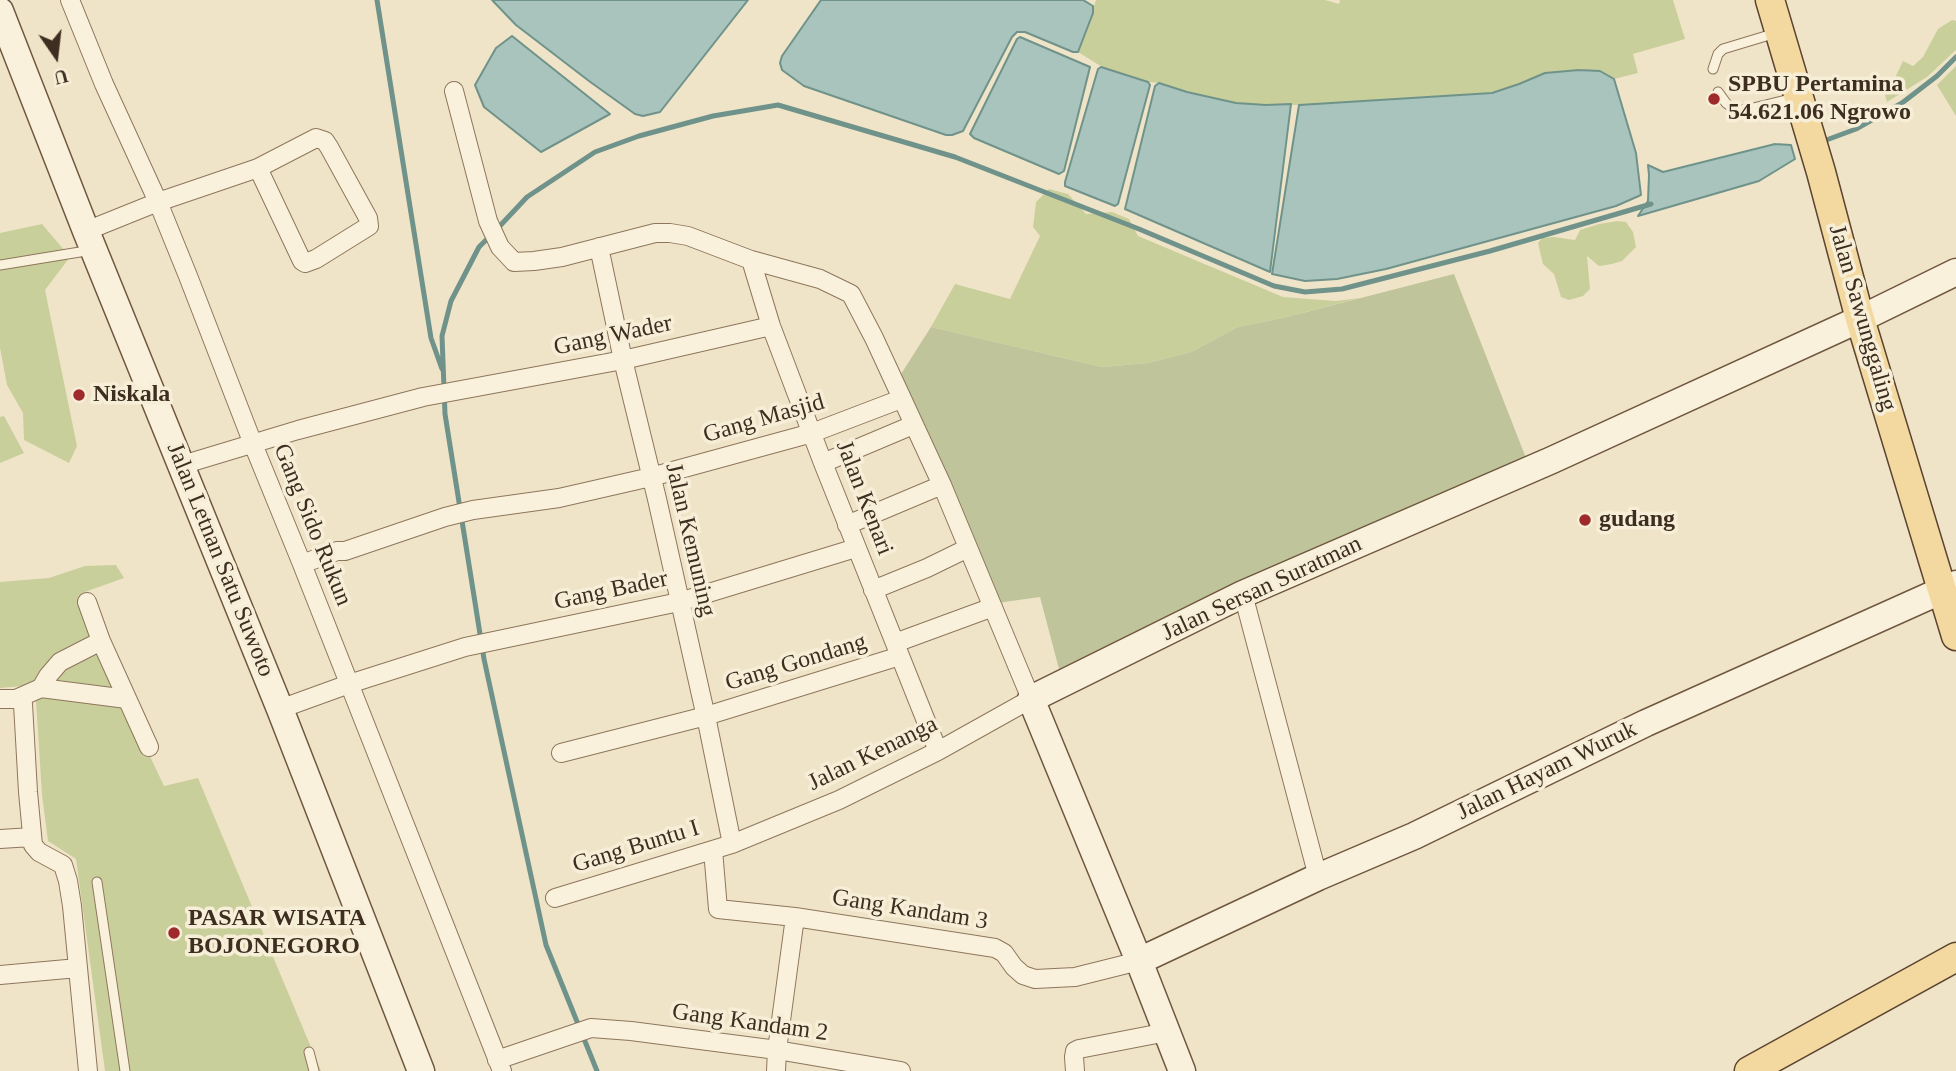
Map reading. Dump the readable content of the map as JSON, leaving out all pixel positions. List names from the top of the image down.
{
  "streets": {
    "main road": [
      "Jalan Sawunggaling",
      "Jalan Letnan Satu Suwoto",
      "Jalan Sersan Suratman",
      "Jalan Hayam Wuruk"
    ],
    "street": [
      "Gang Wader",
      "Gang Masjid",
      "Jalan Kenari",
      "Gang Sido Rukun",
      "Jalan Kemuning",
      "Gang Bader",
      "Gang Gondang",
      "Jalan Kenanga",
      "Gang Buntu I",
      "Gang Kandam 3",
      "Gang Kandam 2"
    ]
  },
  "crossings": [
    ["Jalan Sawunggaling", "Jalan Sersan Suratman"],
    ["Jalan Sawunggaling", "Jalan Hayam Wuruk"],
    ["Gang Wader", "Jalan Kenari"],
    ["Gang Wader", "Gang Sido Rukun"],
    ["Gang Wader", "Jalan Kemuning"],
    ["Gang Masjid", "Jalan Kenari"],
    ["Gang Masjid", "Gang Sido Rukun"],
    ["Gang Masjid", "Jalan Kemuning"],
    ["Jalan Kenari", "Gang Bader"],
    ["Jalan Kenari", "Gang Gondang"],
    ["Jalan Kenari", "Jalan Kenanga"],
    ["Gang Sido Rukun", "Gang Bader"],
    ["Gang Sido Rukun", "Gang Kandam 2"],
    ["Jalan Kemuning", "Gang Bader"],
    ["Jalan Kemuning", "Gang Gondang"],
    ["Jalan Kemuning", "Jalan Kenanga"],
    ["Jalan Kemuning", "Gang Buntu I"],
    ["Jalan Sersan Suratman", "Jalan Kenanga"],
    ["Jalan Kenanga", "Gang Buntu I"],
    ["Jalan Hayam Wuruk", "Gang Kandam 3"],
    ["Gang Buntu I", "Gang Kandam 3"]
  ],
  "places": [
    "SPBU Pertamina 54.621.06 Ngrowo",
    "Niskala",
    "gudang",
    "PASAR WISATA BOJONEGORO"
  ],
  "north": "bottom"
}
